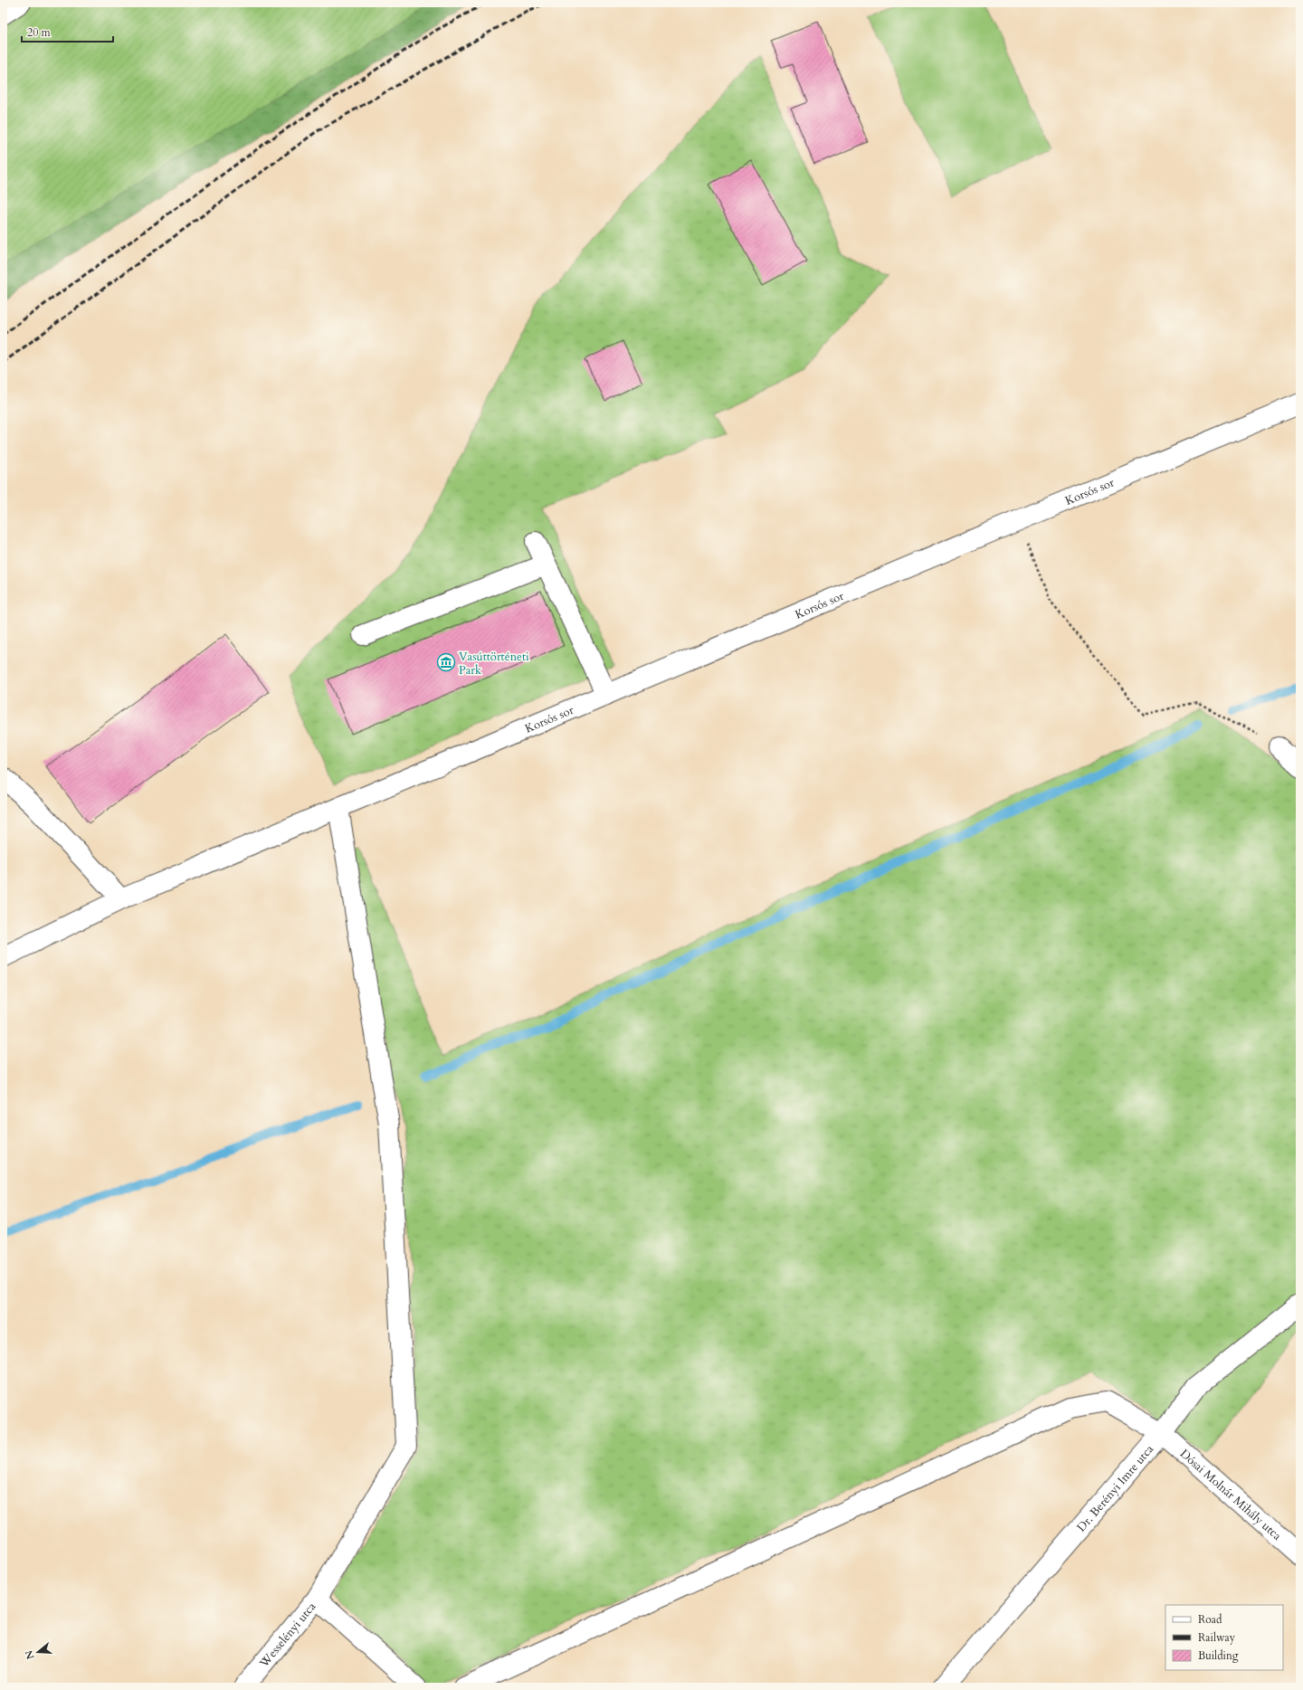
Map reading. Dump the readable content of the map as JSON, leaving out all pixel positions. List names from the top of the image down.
{
  "streets": {
    "street": [
      "Korsós sor",
      "Dr. Berényi Imre utca",
      "Dósai Molnár Mihály utca",
      "Wesselényi utca"
    ]
  },
  "crossings": [
    ["Korsós sor", "Wesselényi utca"],
    ["Dr. Berényi Imre utca", "Dósai Molnár Mihály utca"]
  ],
  "places": {
    "museum": ["Vasúttörténeti Park"]
  },
  "legend": ["Road", "Railway", "Building"],
  "scale_bar": "20 m",
  "north": "left"
}
